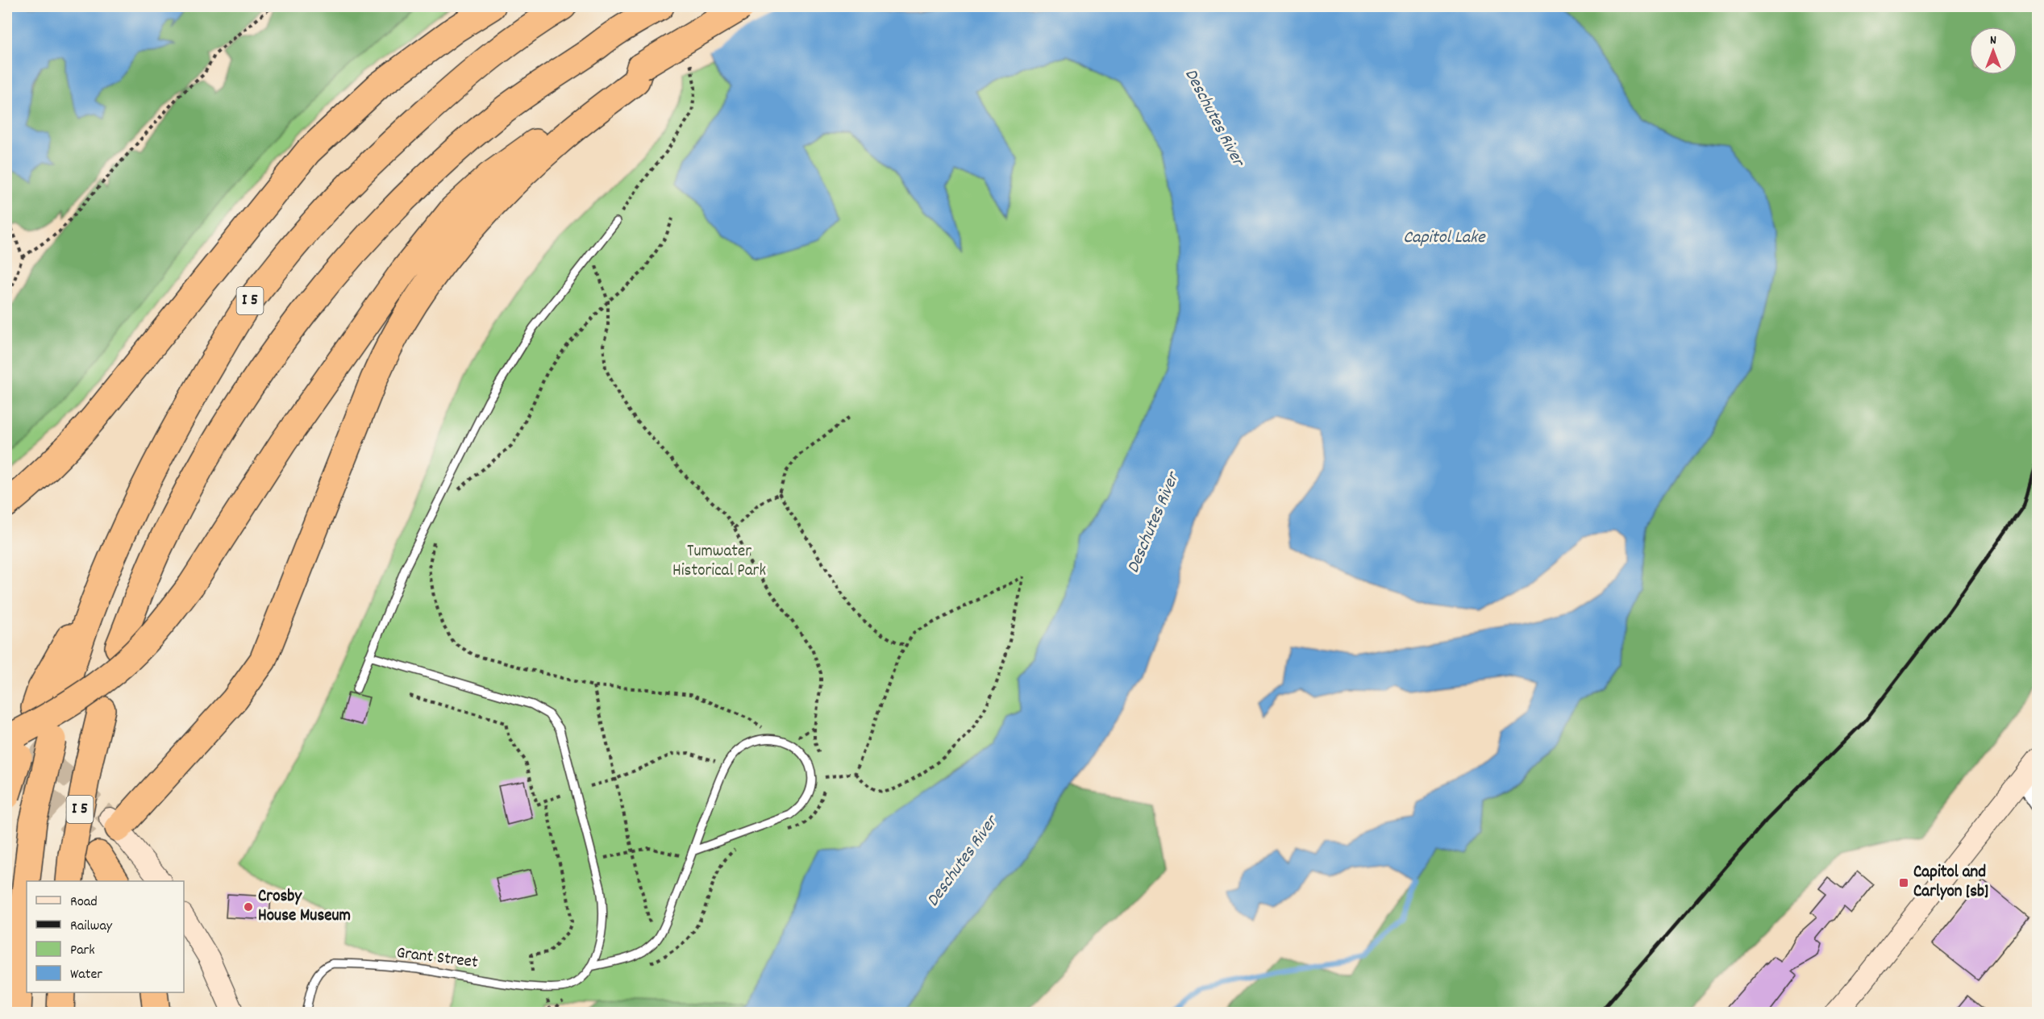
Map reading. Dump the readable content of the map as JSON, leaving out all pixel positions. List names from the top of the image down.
{
  "streets": {
    "highway": ["I 5"],
    "lane": ["Grant Street"]
  },
  "water": ["Deschutes River", "Capitol Lake"],
  "parks": ["Tumwater Historical Park"],
  "places": {
    "transit": ["Capitol and Carlyon [sb]"],
    "other": ["Crosby House Museum"]
  },
  "legend": [
    "Road",
    "Railway",
    "Park",
    "Water"
  ],
  "north": "top"
}
